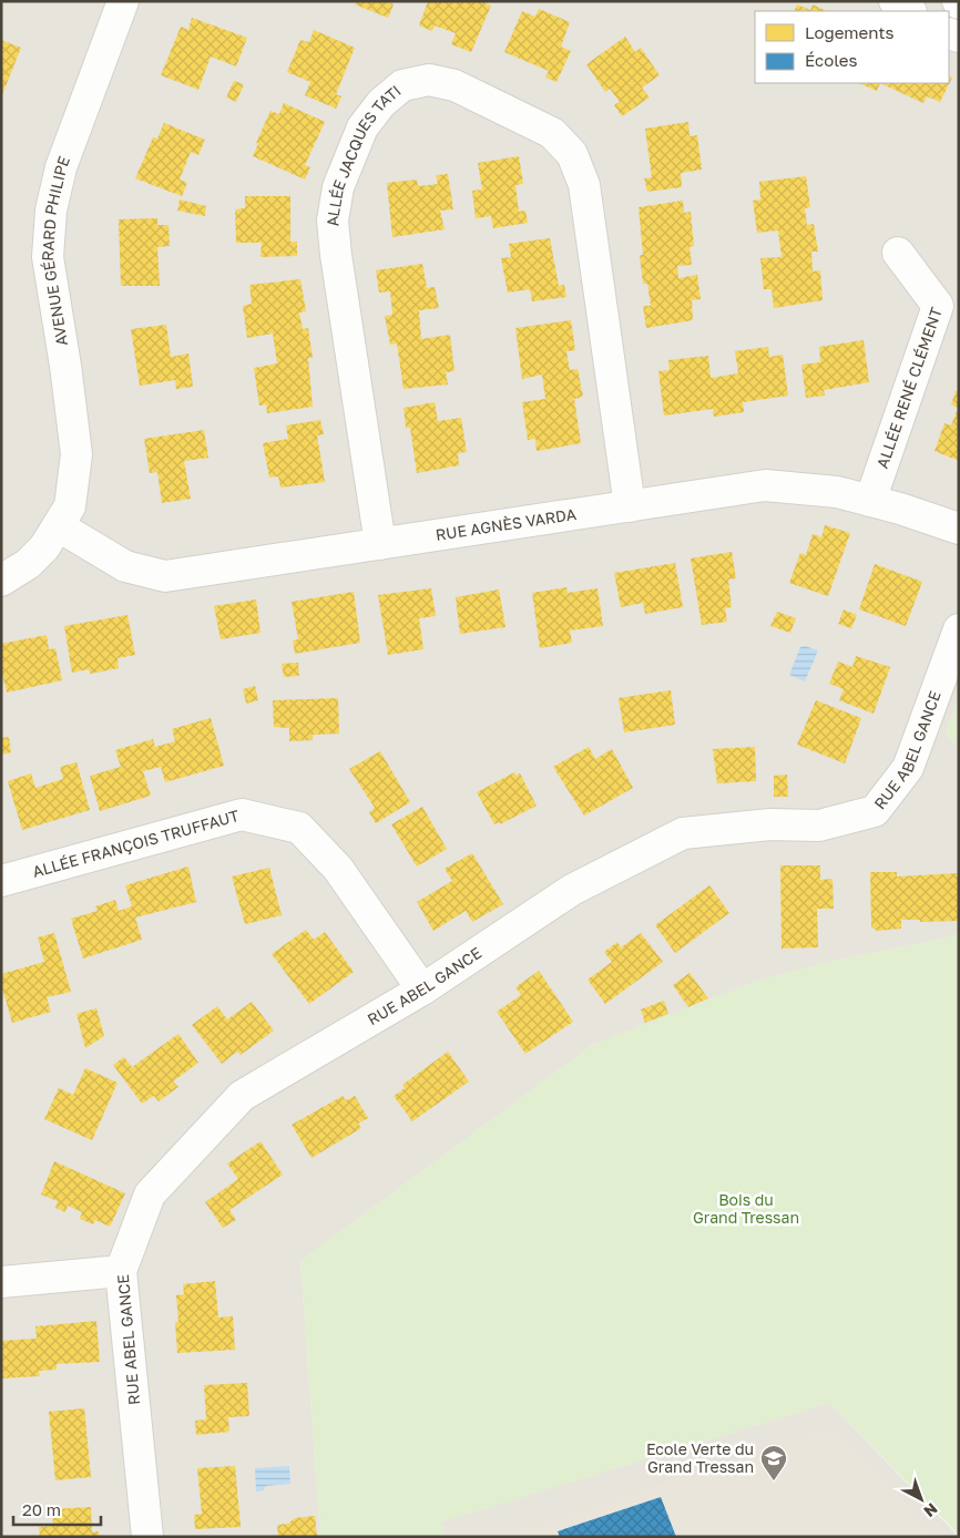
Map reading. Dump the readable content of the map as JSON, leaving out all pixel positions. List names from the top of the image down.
{
  "streets": {
    "street": [
      "ALLÉE JACQUES TATI",
      "AVENUE GÉRARD PHILIPE",
      "ALLÉE RENÉ CLÉMENT",
      "RUE AGNÈS VARDA",
      "RUE ABEL GANCE",
      "ALLÉE FRANÇOIS TRUFFAUT"
    ]
  },
  "crossings": [
    ["ALLÉE JACQUES TATI", "RUE AGNÈS VARDA"],
    ["AVENUE GÉRARD PHILIPE", "RUE AGNÈS VARDA"],
    ["ALLÉE RENÉ CLÉMENT", "RUE AGNÈS VARDA"],
    ["RUE ABEL GANCE", "ALLÉE FRANÇOIS TRUFFAUT"]
  ],
  "parks": ["Bois du Grand Tressan"],
  "places": {
    "school or university": ["Ecole Verte du Grand Tressan"]
  },
  "legend": ["Logements", "Écoles"],
  "scale_bar": "20 m",
  "north": "bottom right"
}
